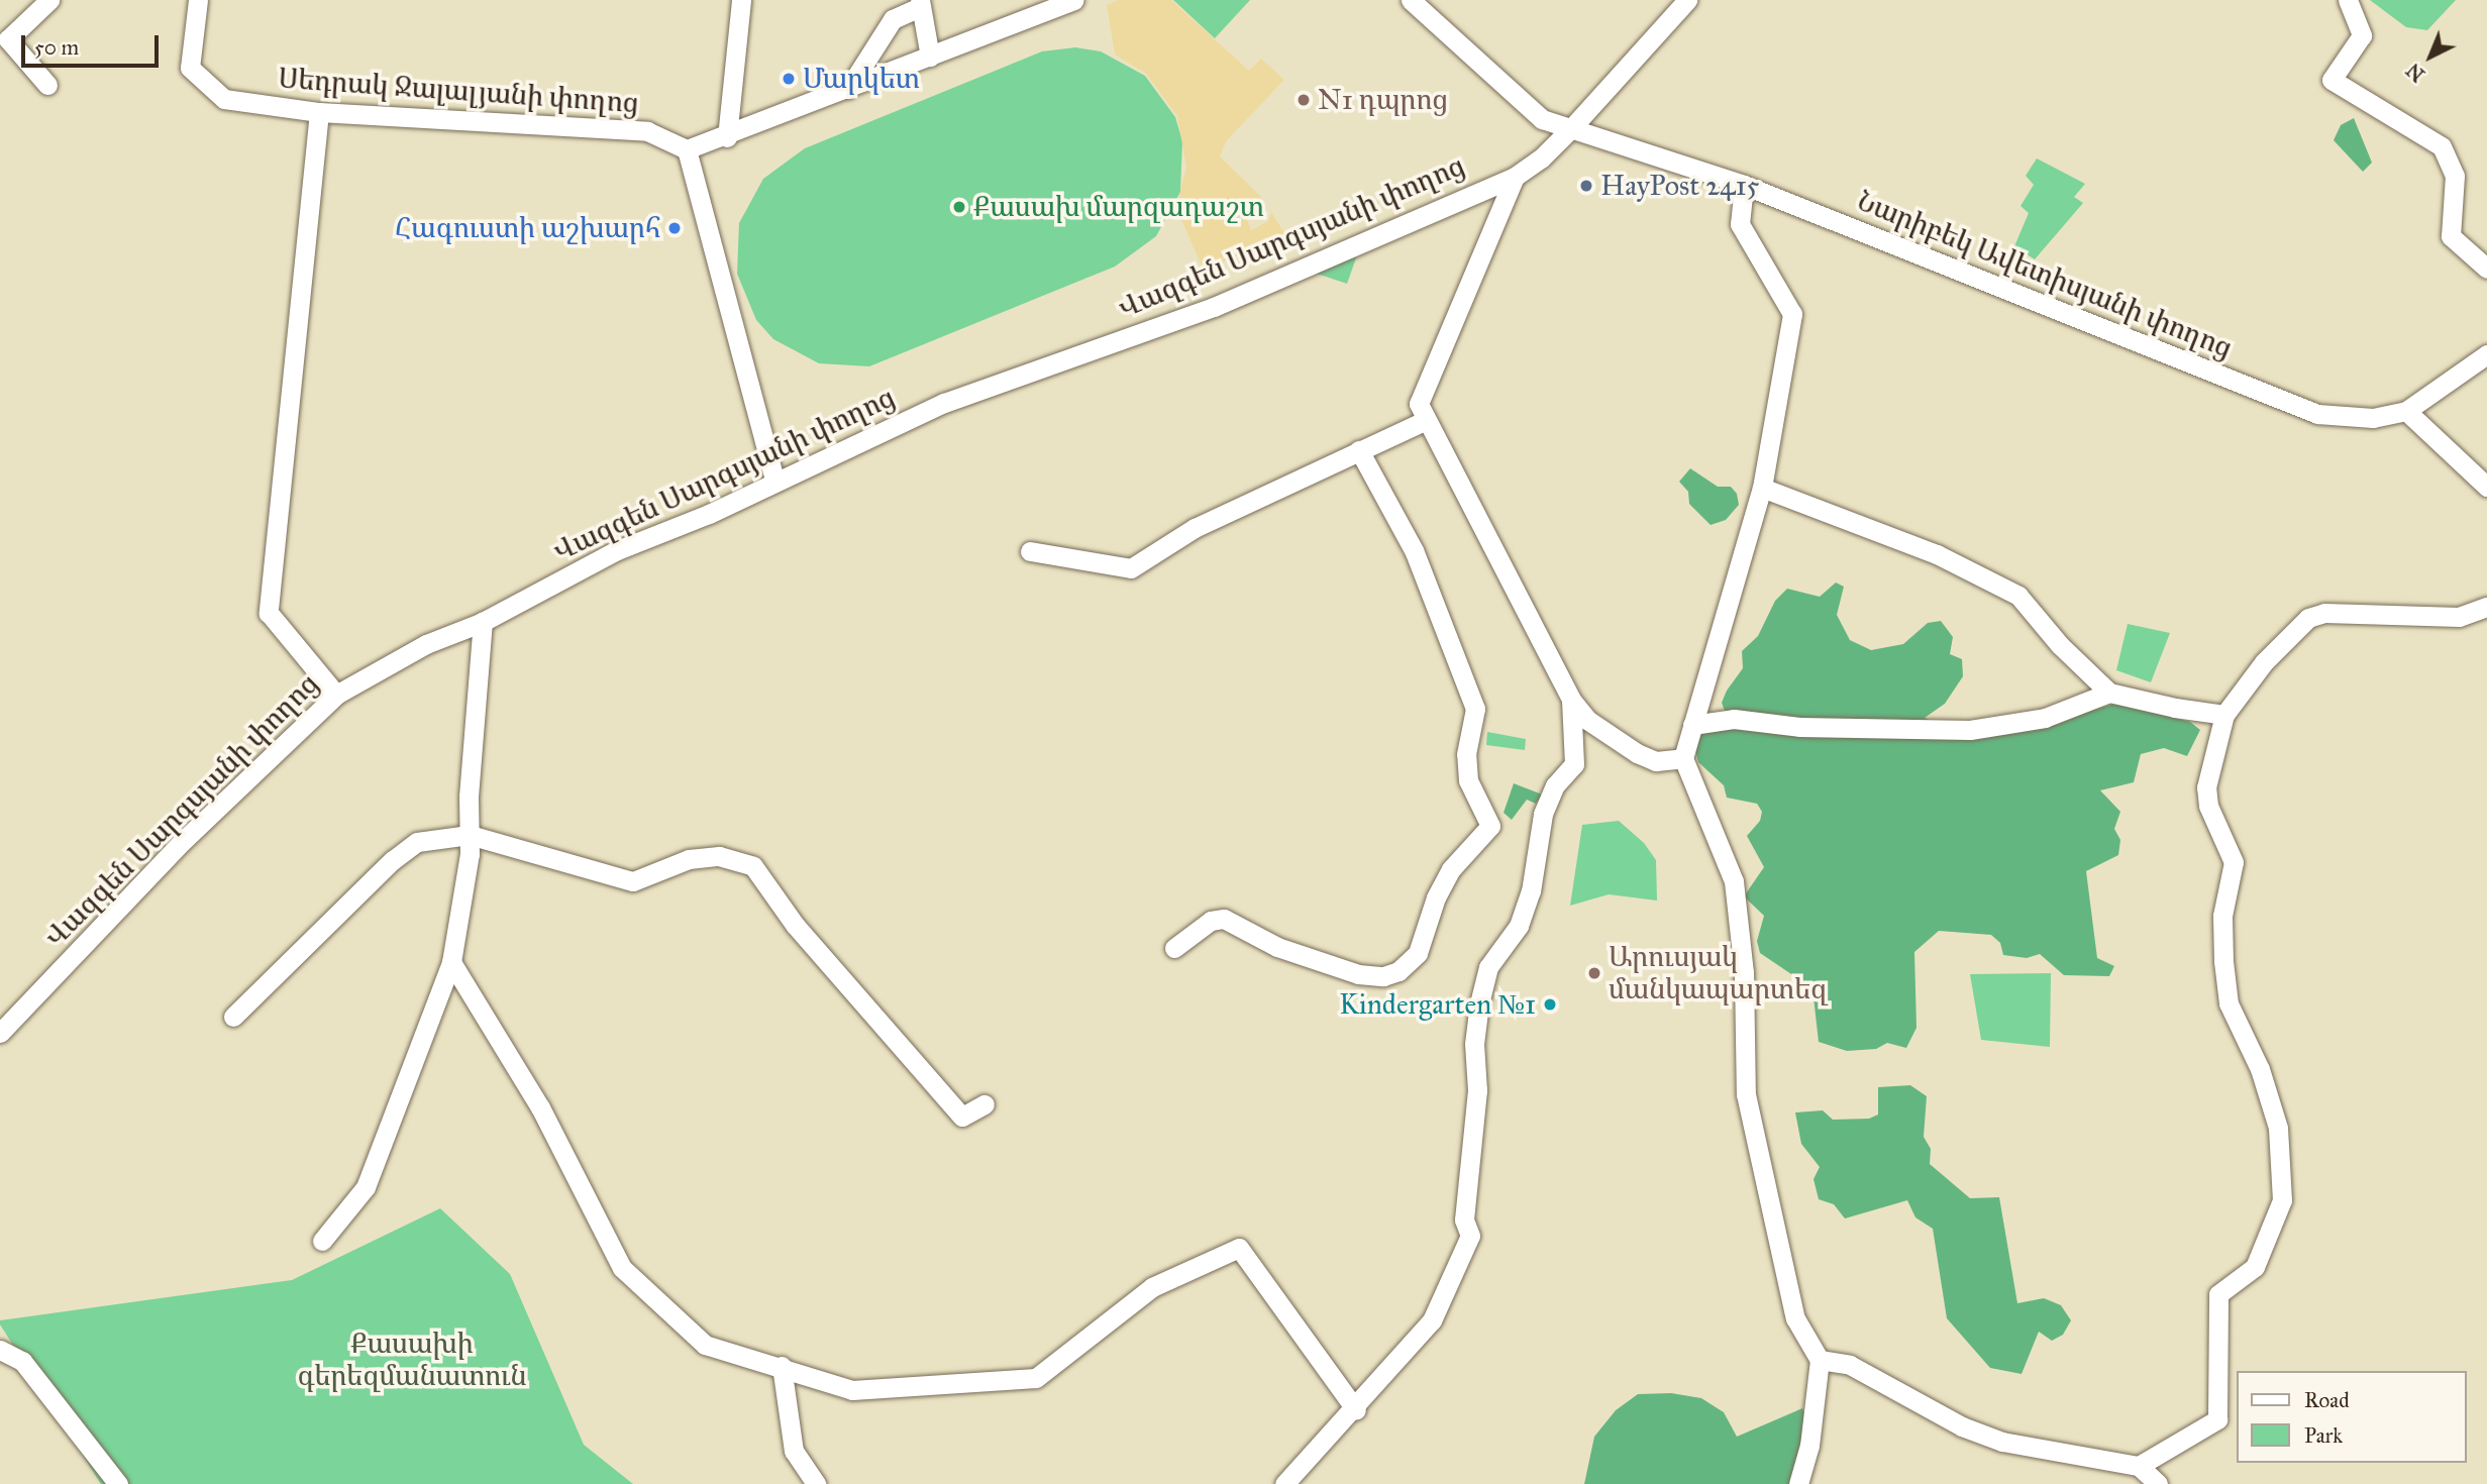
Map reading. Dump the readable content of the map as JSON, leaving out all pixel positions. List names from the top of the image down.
{
  "streets": {
    "street": ["Սեդրակ Ջալալյանի փողոց", "Վազգեն Սարգսյանի փողոց", "Նարիբեկ Ավետիսյանի փողոց"]
  },
  "crossings": [
    ["Վազգեն Սարգսյանի փողոց", "Նարիբեկ Ավետիսյանի փողոց"]
  ],
  "parks": ["Քասախի գերեզմանատուն"],
  "places": [
    "Մարկետ",
    "N1 դպրոց",
    "HayPost 2415",
    "Քասախ մարզադաշտ",
    "Հագուստի աշխարհ",
    "Արուսյակ մանկապարտեզ",
    "Kindergarten №1"
  ],
  "legend": ["Road", "Park"],
  "scale_bar": "50 m",
  "north": "bottom left"
}
